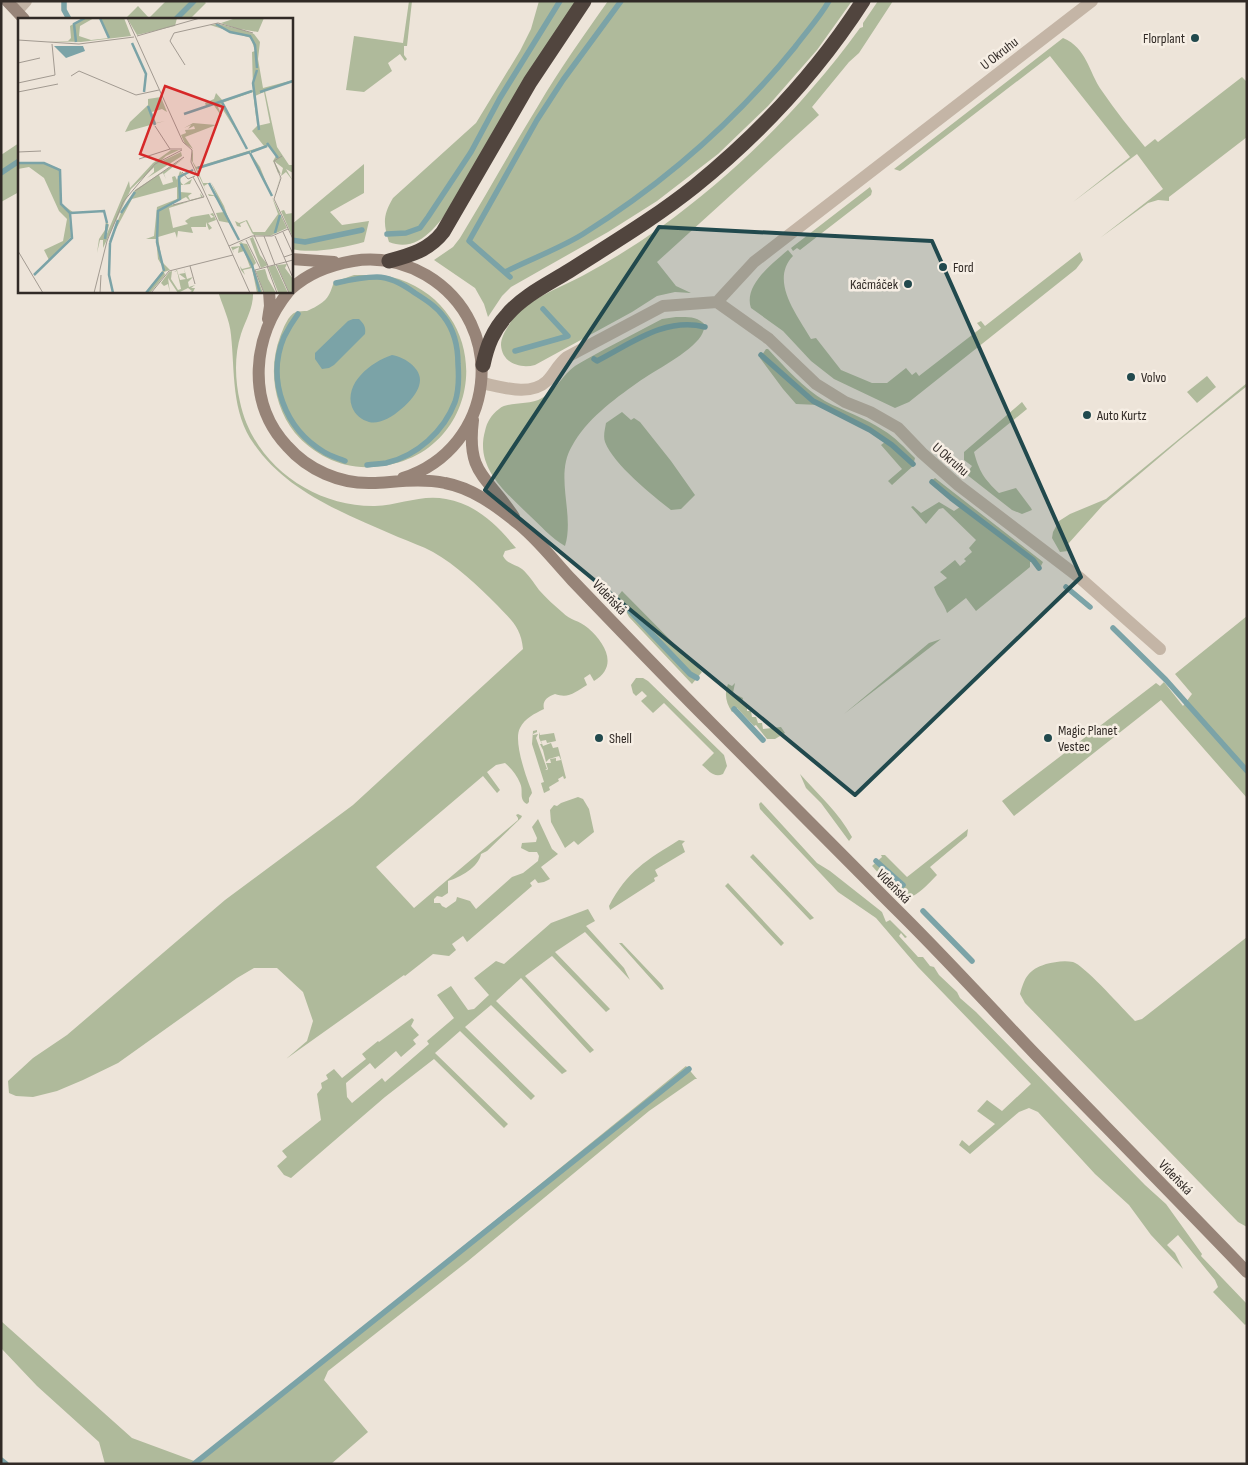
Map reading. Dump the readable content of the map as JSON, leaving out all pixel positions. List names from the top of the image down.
{
  "streets": {
    "main road": ["Vídeňská"],
    "street": ["U Okruhu"]
  },
  "places": [
    "Florplant",
    "Ford",
    "Kačmáček",
    "Volvo",
    "Auto Kurtz",
    "Shell",
    "Magic Planet Vestec"
  ]
}
